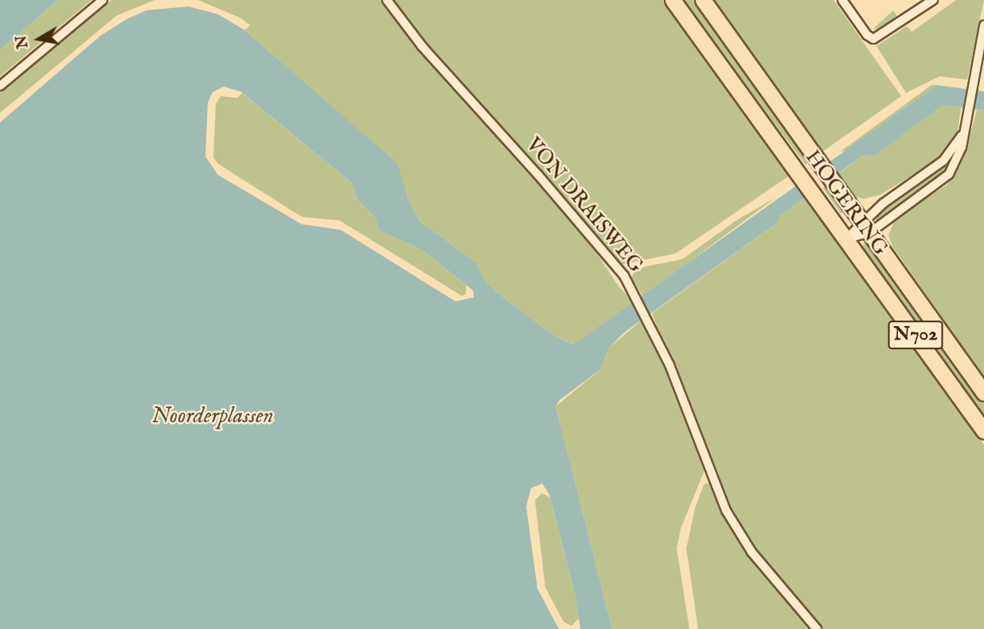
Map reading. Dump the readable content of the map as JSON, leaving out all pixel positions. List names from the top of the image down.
{
  "streets": {
    "highway": ["HOGERING", "N702"],
    "street": ["VON DRAISWEG"]
  },
  "water": ["Noorderplassen"],
  "north": "left"
}
